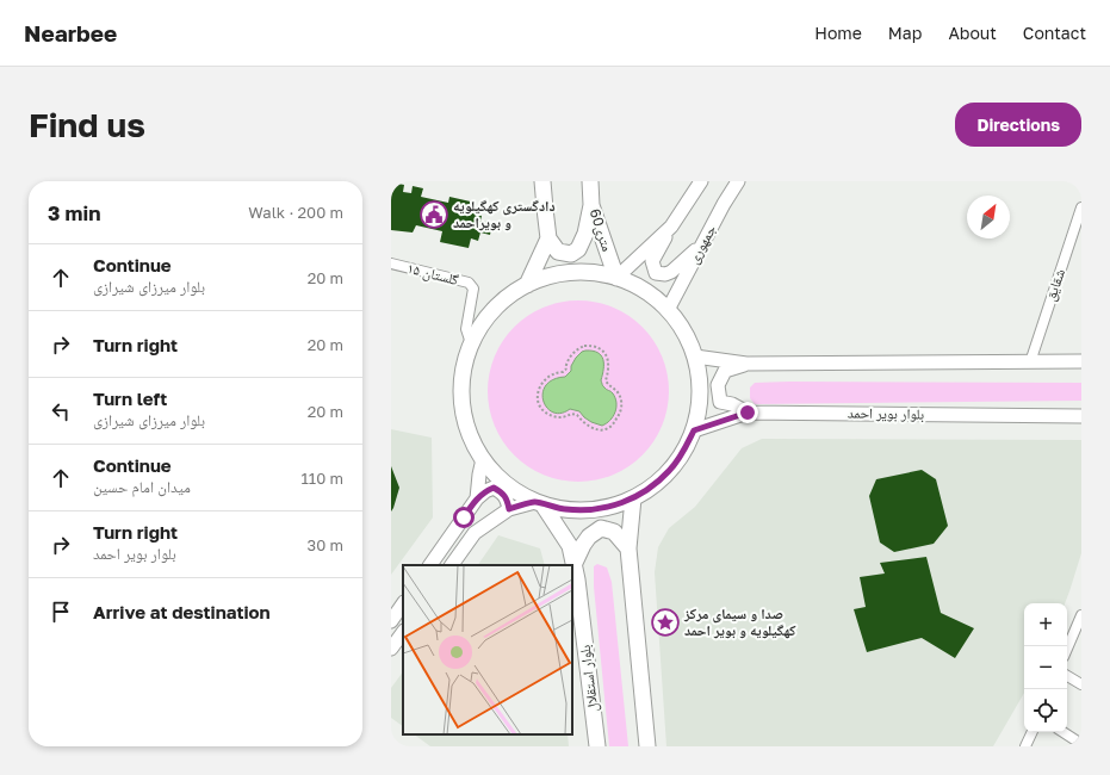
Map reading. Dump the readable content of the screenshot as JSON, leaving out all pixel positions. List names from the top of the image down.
{
  "streets": {
    "main road": [
      "60متری",
      "جمهوری",
      "بلوار بویر احمد",
      "بلوار استقلال"
    ],
    "street": ["گلستان ۱۵", "شقایق"]
  },
  "places": {
    "public building": ["دادگستری کهگیلویه و بویراحمد"],
    "place": ["صدا و سیمای مرکز کهگیلویه و بویر احمد"]
  },
  "north": "top right",
  "page": {
    "header": "Nearbee",
    "nav": [
      "Home",
      "Map",
      "About",
      "Contact"
    ],
    "buttons": "Directions",
    "title": "Find us",
    "heading": ["3 min", "Walk · 200 m"],
    "list": [
      ["Continue", "بلوار میرزای شیرازی", "20 m"],
      ["Turn right", "20 m"],
      ["Turn left", "بلوار میرزای شیرازی", "20 m"],
      ["Continue", "میدان امام حسین", "110 m"],
      ["Turn right", "بلوار بویر احمد", "30 m"],
      "Arrive at destination"
    ],
    "map_buttons": ["+", "−"]
  }
}
